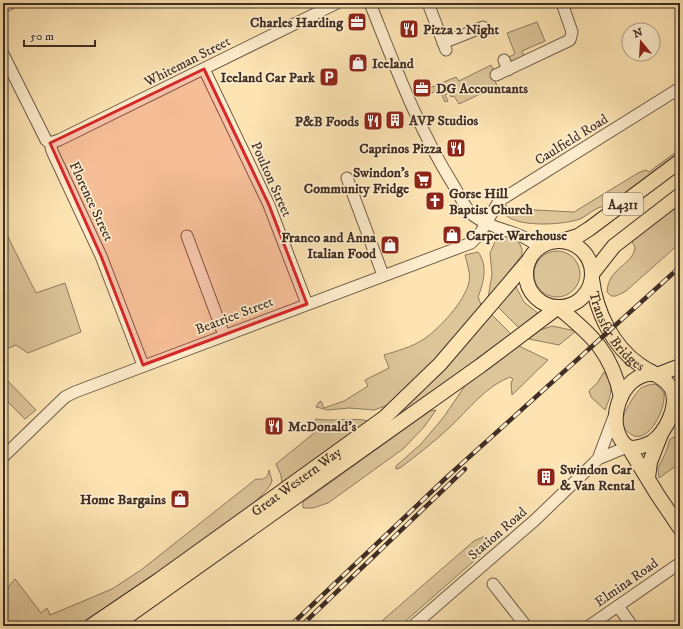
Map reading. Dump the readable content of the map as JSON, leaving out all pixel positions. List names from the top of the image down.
{
  "streets": {
    "main road": ["A4311", "Transfer Bridges", "Great Western Way"],
    "street": [
      "Whiteman Street",
      "Caulfield Road",
      "Poulton Street",
      "Florence Street",
      "Beatrice Street",
      "Station Road",
      "Elmina Road"
    ]
  },
  "crossings": [
    ["Whiteman Street", "Poulton Street"],
    ["Whiteman Street", "Florence Street"],
    ["Caulfield Road", "Beatrice Street"],
    ["Poulton Street", "Beatrice Street"],
    ["Florence Street", "Beatrice Street"],
    ["A4311", "Transfer Bridges"],
    ["A4311", "Great Western Way"],
    ["Transfer Bridges", "Great Western Way"],
    ["Transfer Bridges", "Station Road"]
  ],
  "places": {
    "office": ["Charles Harding", "DG Accountants"],
    "restaurant": [
      "Pizza 2 Night",
      "P&B Foods",
      "Caprinos Pizza",
      "McDonald's"
    ],
    "shop": [
      "Iceland",
      "Carpet Warehouse",
      "Franco and Anna Italian Food",
      "Home Bargains"
    ],
    "parking": ["Iceland Car Park"],
    "building": ["AVP Studios", "Swindon Car & Van Rental"],
    "supermarket": ["Swindon's Community Fridge"],
    "church": ["Gorse Hill Baptist Church"]
  },
  "scale_bar": "50 m",
  "north": "top"
}
